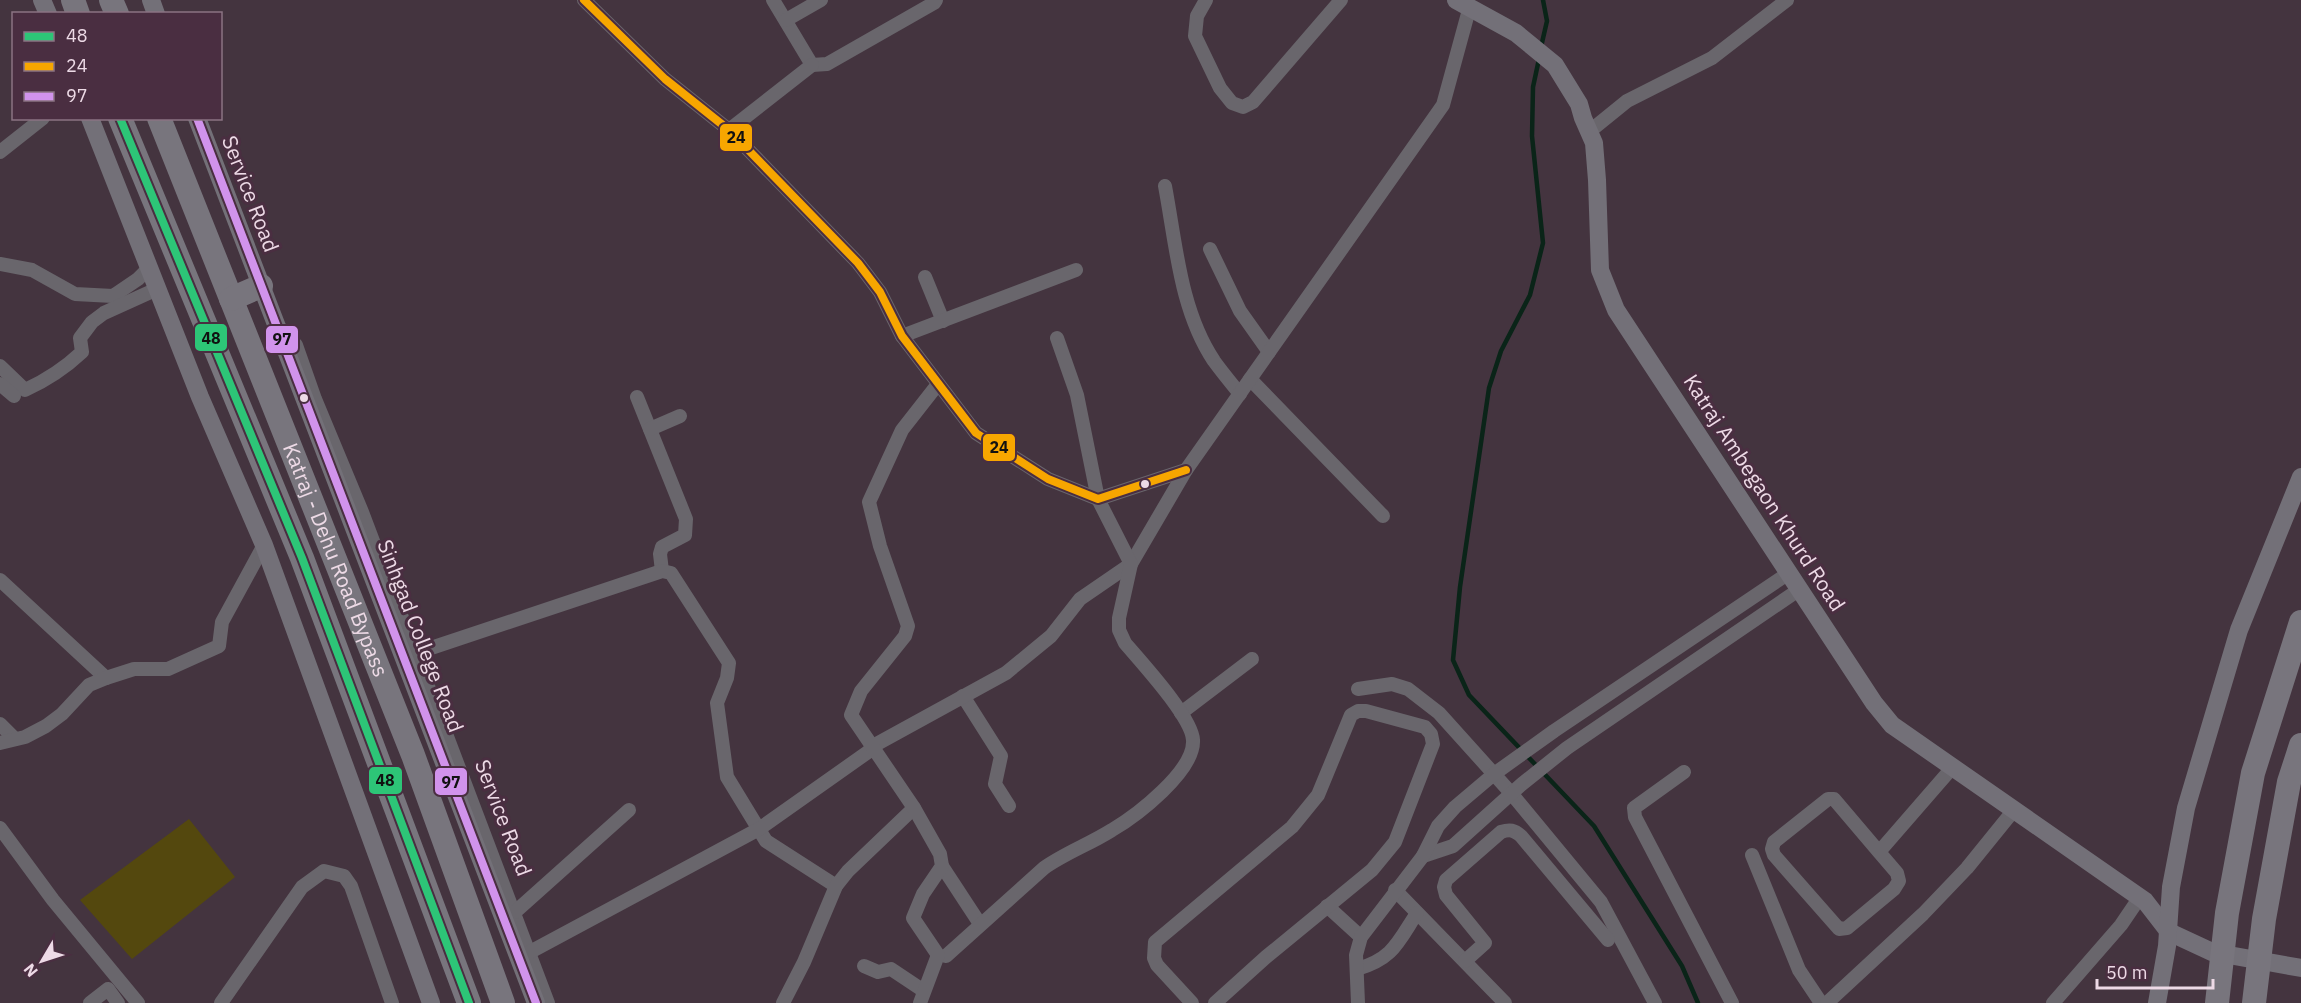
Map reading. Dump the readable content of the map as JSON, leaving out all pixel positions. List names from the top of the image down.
{
  "streets": {
    "highway": ["Katraj - Dehu Road Bypass"],
    "street": ["Service Road", "Katraj Ambegaon Khurd Road", "Sinhgad College Road"]
  },
  "crossings": [
    ["Service Road", "Sinhgad College Road"]
  ],
  "lines": ["transit line 24", "transit line 48", "transit line 97"],
  "legend": ["48", "24", "97"],
  "scale_bar": "50 m",
  "north": "bottom left"
}
